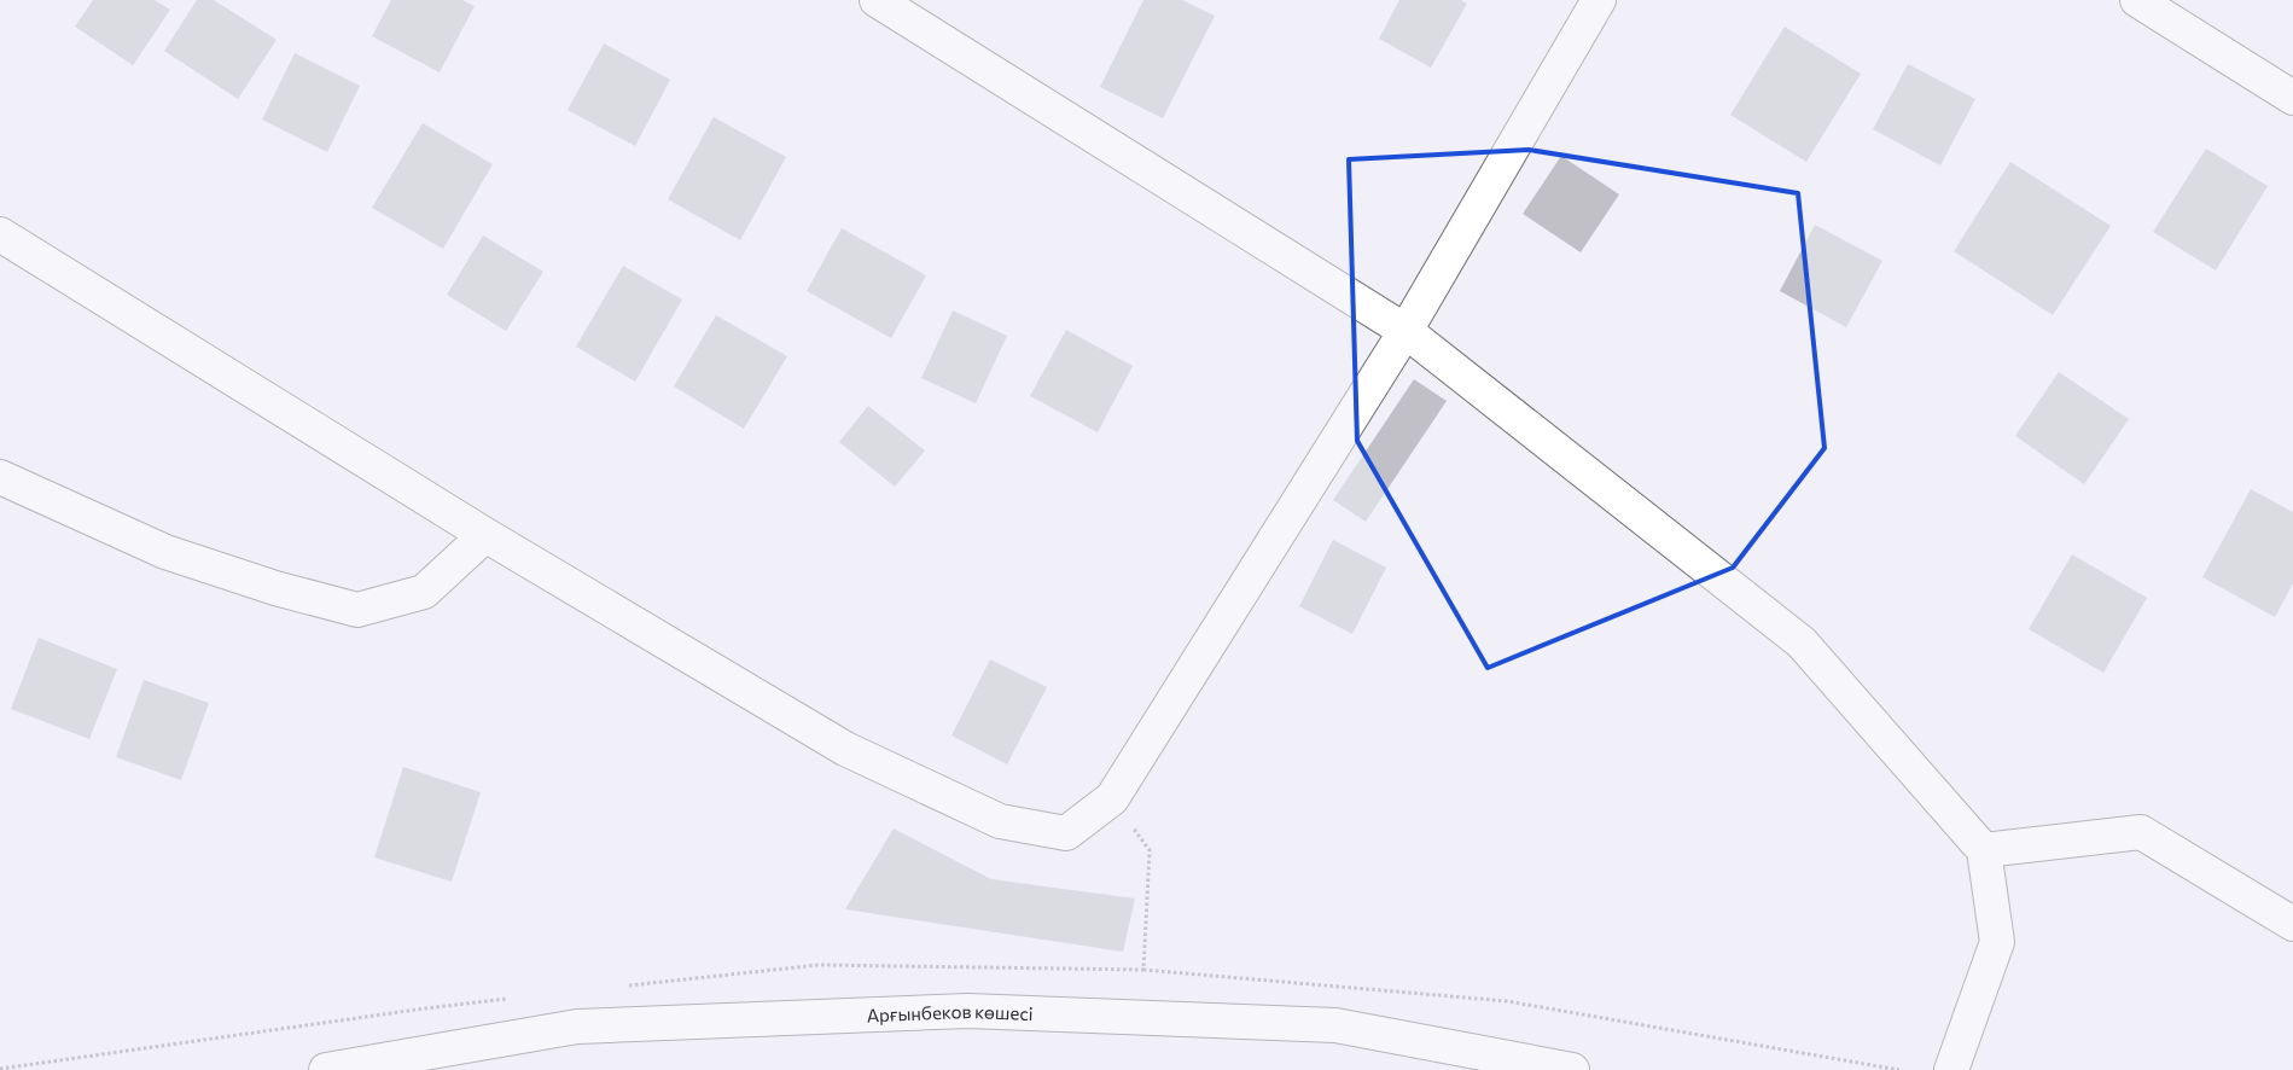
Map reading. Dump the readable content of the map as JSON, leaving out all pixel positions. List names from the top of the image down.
{
  "streets": {
    "street": ["Арғынбеков көшесі"]
  }
}
